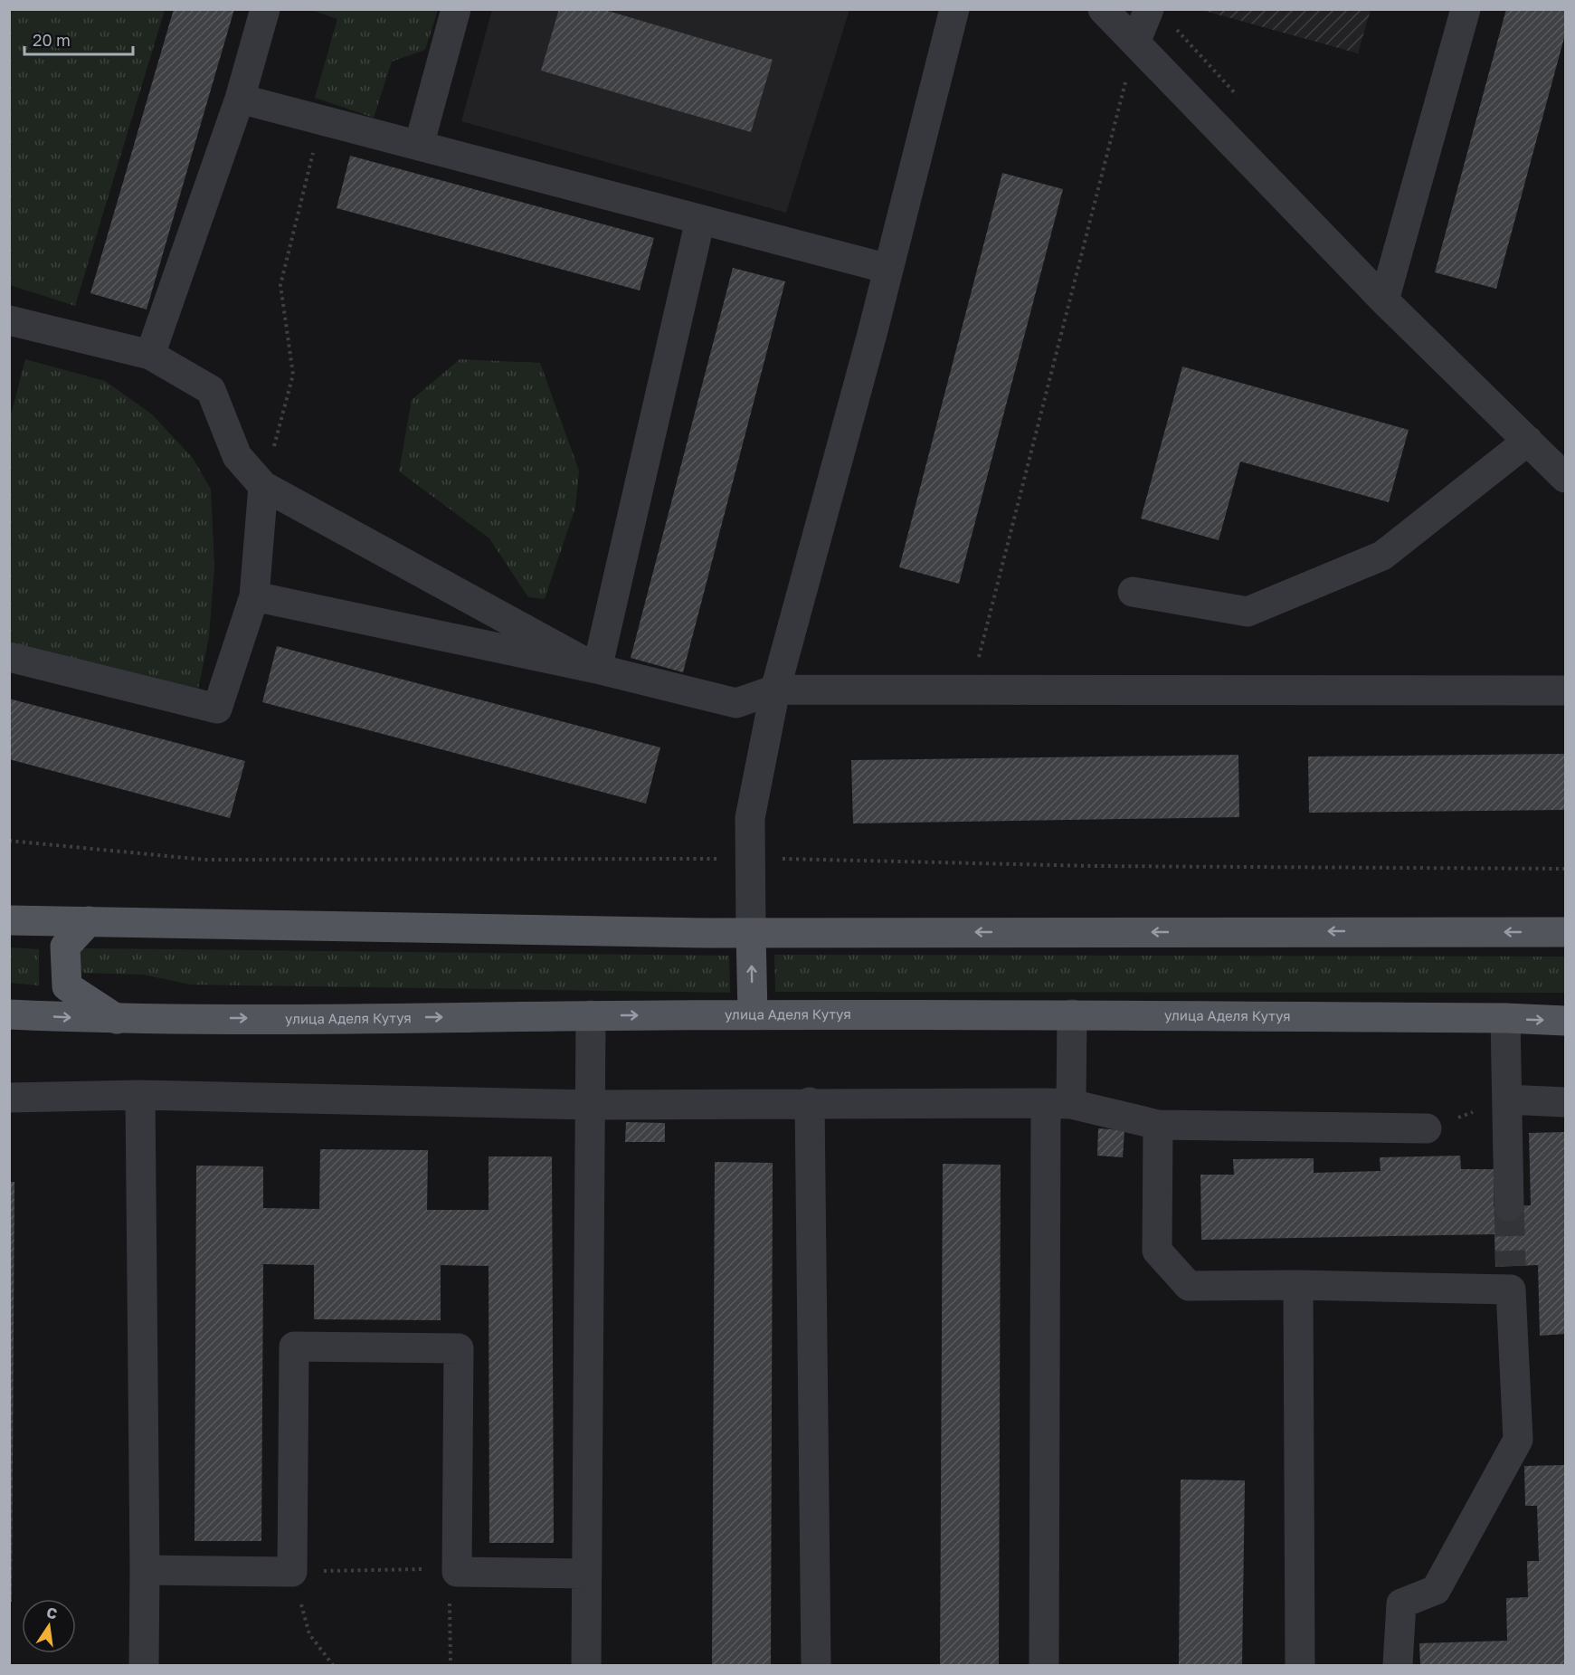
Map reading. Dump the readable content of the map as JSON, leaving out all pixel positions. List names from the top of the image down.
{
  "streets": {
    "main road": ["улица Аделя Кутуя"]
  },
  "scale_bar": "20 m",
  "north": "top"
}
